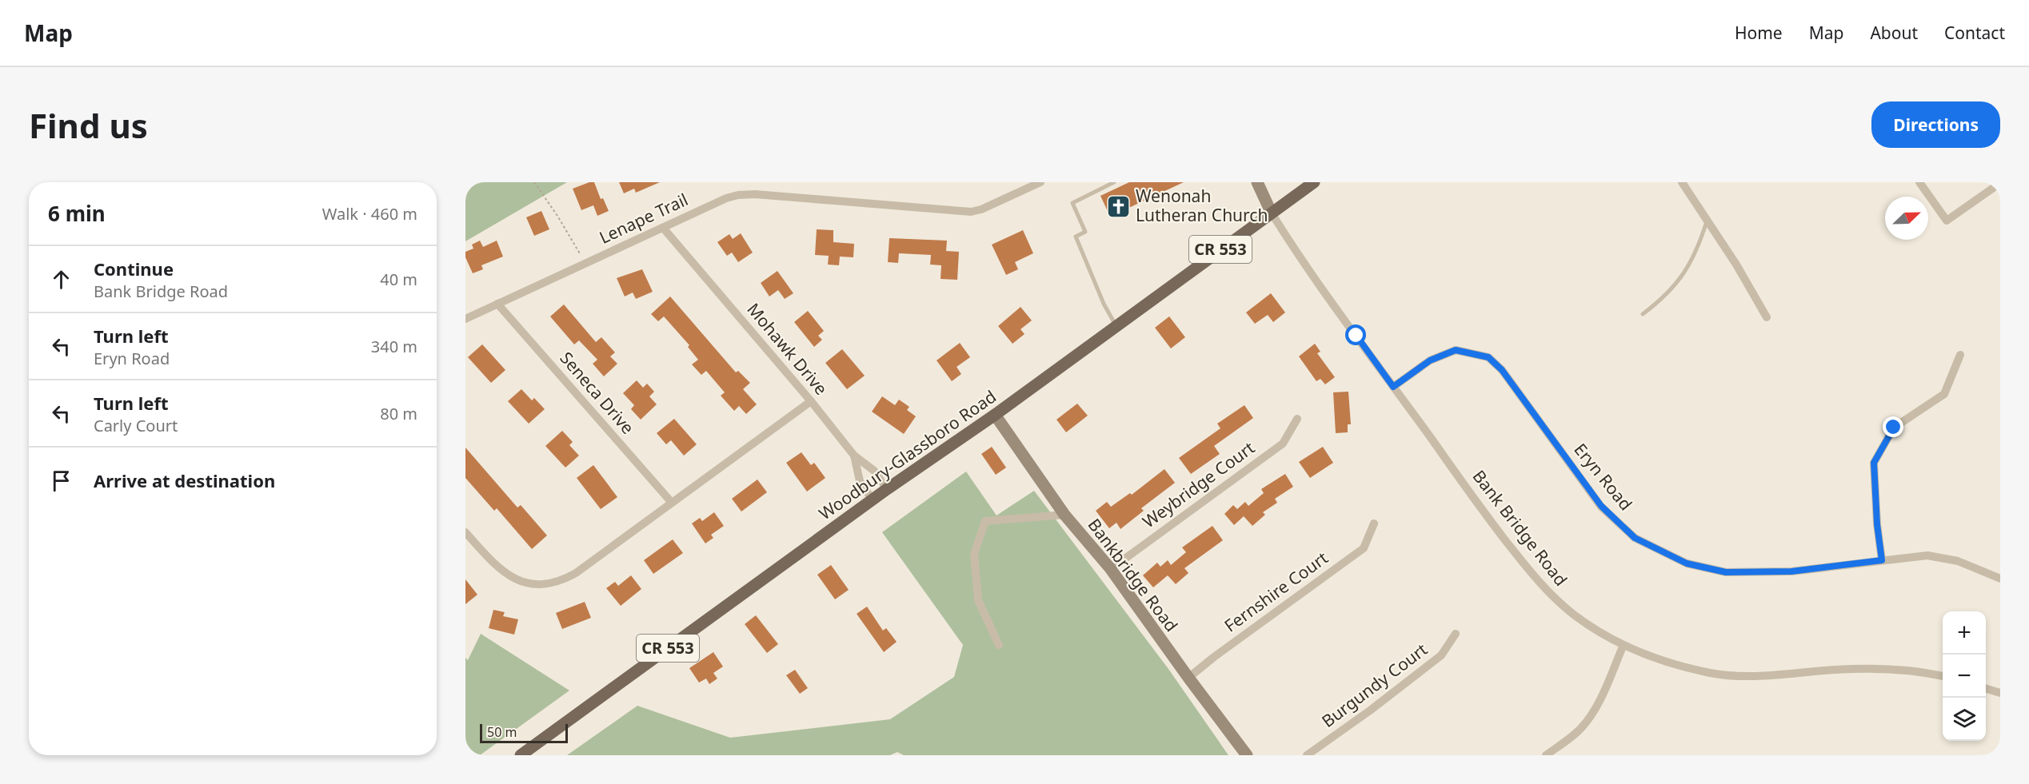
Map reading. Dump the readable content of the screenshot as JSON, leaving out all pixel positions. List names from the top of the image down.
{
  "streets": {
    "main road": ["CR 553", "Woodbury-Glassboro Road"],
    "street": [
      "Lenape Trail",
      "Mohawk Drive",
      "Seneca Drive",
      "Eryn Road",
      "Weybridge Court",
      "Bank Bridge Road",
      "Bankbridge Road",
      "Fernshire Court",
      "Burgundy Court"
    ]
  },
  "crossings": [
    ["Lenape Trail", "Mohawk Drive"],
    ["Lenape Trail", "Seneca Drive"],
    ["Mohawk Drive", "Woodbury-Glassboro Road"],
    ["Woodbury-Glassboro Road", "Bank Bridge Road"],
    ["Woodbury-Glassboro Road", "Bankbridge Road"],
    ["Eryn Road", "Bank Bridge Road"],
    ["Weybridge Court", "Bankbridge Road"],
    ["Bankbridge Road", "Fernshire Court"]
  ],
  "places": {
    "church": ["Wenonah Lutheran Church"]
  },
  "scale_bar": "50 m",
  "north": "top right",
  "page": {
    "header": "Map",
    "nav": [
      "Home",
      "Map",
      "About",
      "Contact"
    ],
    "buttons": "Directions",
    "title": "Find us",
    "heading": ["6 min", "Walk · 460 m"],
    "list": [
      ["Continue", "Bank Bridge Road", "40 m"],
      ["Turn left", "Eryn Road", "340 m"],
      ["Turn left", "Carly Court", "80 m"],
      "Arrive at destination"
    ],
    "map_buttons": ["+", "−"],
    "scale": "50 m"
  }
}
